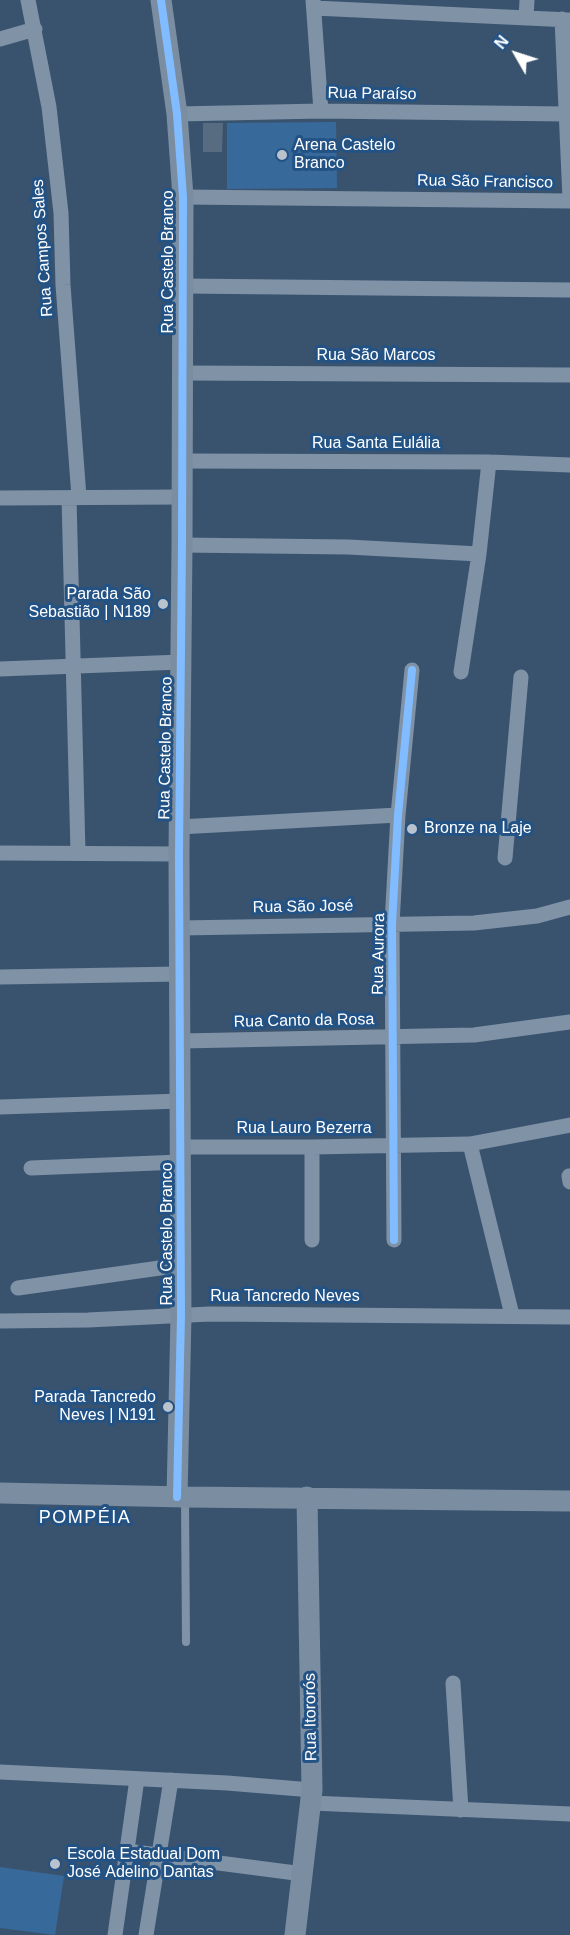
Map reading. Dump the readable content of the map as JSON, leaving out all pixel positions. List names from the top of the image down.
{
  "streets": {
    "street": [
      "Rua Paraíso",
      "Rua São Francisco",
      "Rua Campos Sales",
      "Rua Castelo Branco",
      "Rua São Marcos",
      "Rua Santa Eulália",
      "Rua São José",
      "Rua Aurora",
      "Rua Canto da Rosa",
      "Rua Lauro Bezerra",
      "Rua Tancredo Neves",
      "Rua Itororós"
    ]
  },
  "crossings": [
    ["Rua Paraíso", "Rua Castelo Branco"],
    ["Rua São Francisco", "Rua Castelo Branco"],
    ["Rua Castelo Branco", "Rua São Marcos"],
    ["Rua Castelo Branco", "Rua Santa Eulália"],
    ["Rua Castelo Branco", "Rua São José"],
    ["Rua Castelo Branco", "Rua Canto da Rosa"],
    ["Rua Castelo Branco", "Rua Lauro Bezerra"],
    ["Rua Castelo Branco", "Rua Tancredo Neves"],
    ["Rua São José", "Rua Aurora"],
    ["Rua Aurora", "Rua Canto da Rosa"],
    ["Rua Aurora", "Rua Lauro Bezerra"]
  ],
  "districts": ["POMPÉIA"],
  "places": [
    "Arena Castelo Branco",
    "Parada São Sebastião | N189",
    "Bronze na Laje",
    "Parada Tancredo Neves | N191",
    "Escola Estadual Dom José Adelino Dantas"
  ],
  "north": "top left"
}
